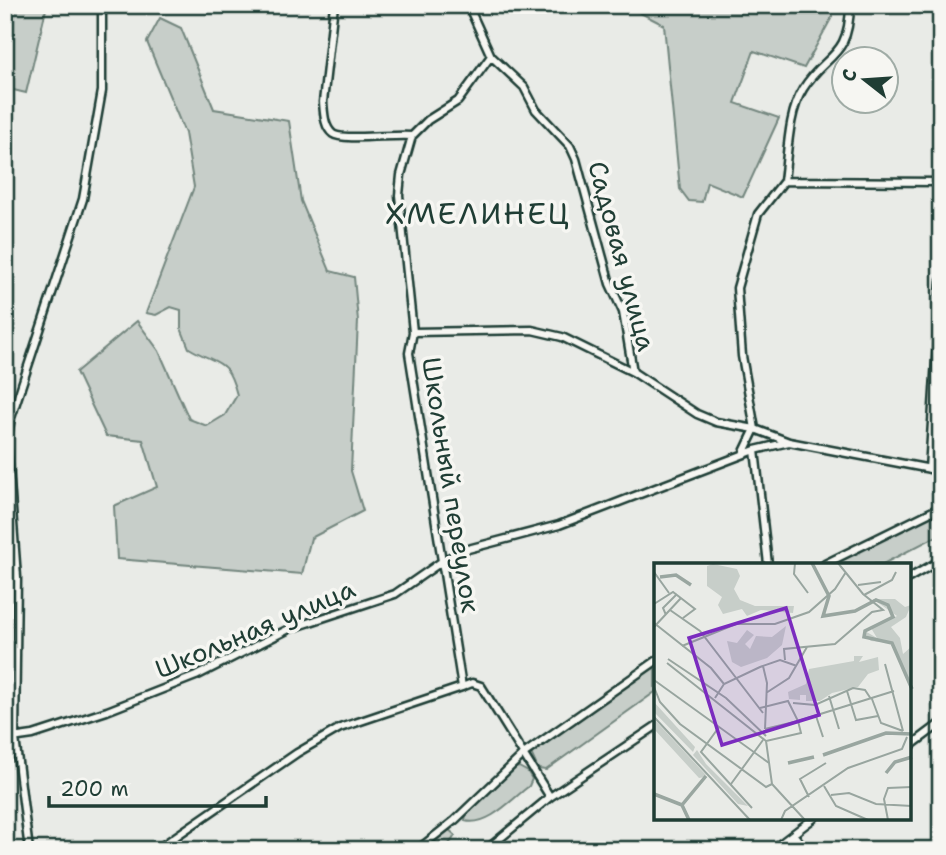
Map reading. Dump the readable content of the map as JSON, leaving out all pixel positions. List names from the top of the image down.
{
  "streets": {
    "street": ["Садовая улица", "Школьный переулок", "Школьная улица"]
  },
  "crossings": [
    ["Школьный переулок", "Школьная улица"]
  ],
  "districts": ["ХМЕЛИНЕЦ"],
  "scale_bar": "200 m",
  "north": "left"
}
